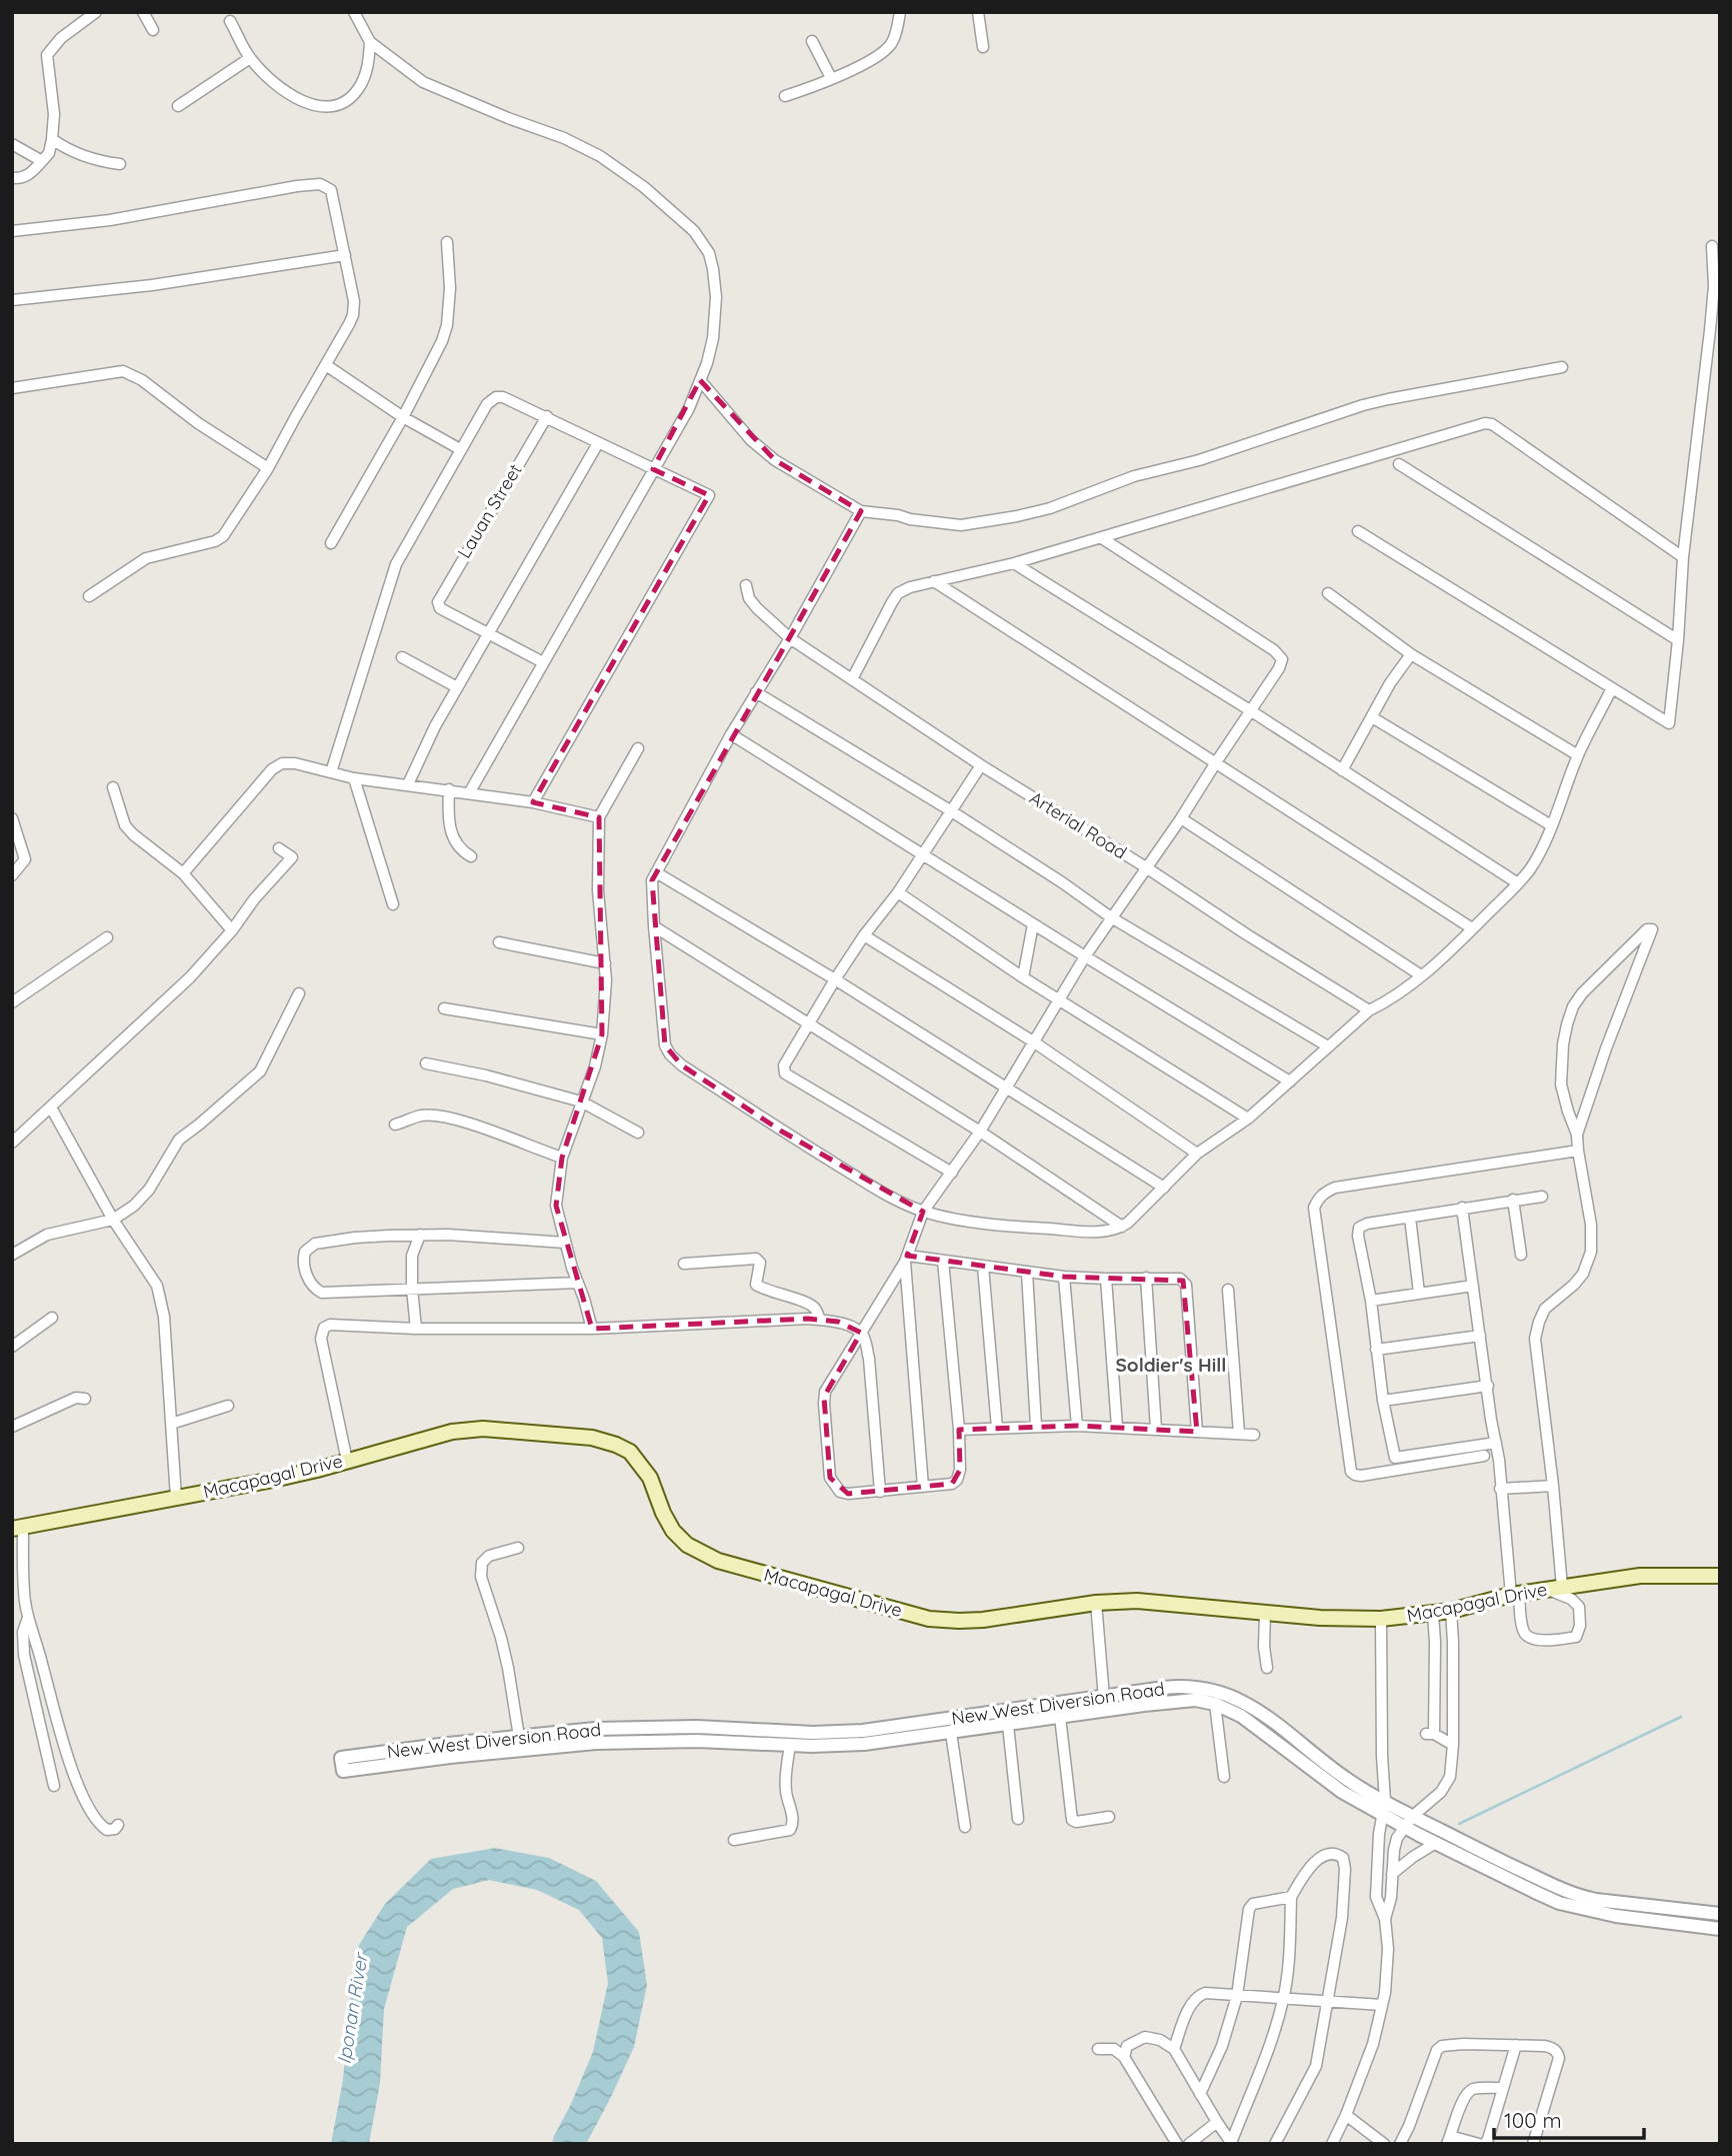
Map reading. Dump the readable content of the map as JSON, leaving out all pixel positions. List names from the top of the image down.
{
  "streets": {
    "main road": ["Macapagal Drive"],
    "street": ["Lauan Street", "Arterial Road", "New West Diversion Road"]
  },
  "districts": ["Soldier's Hill"],
  "water": ["Iponan River"],
  "scale_bar": "100 m"
}
